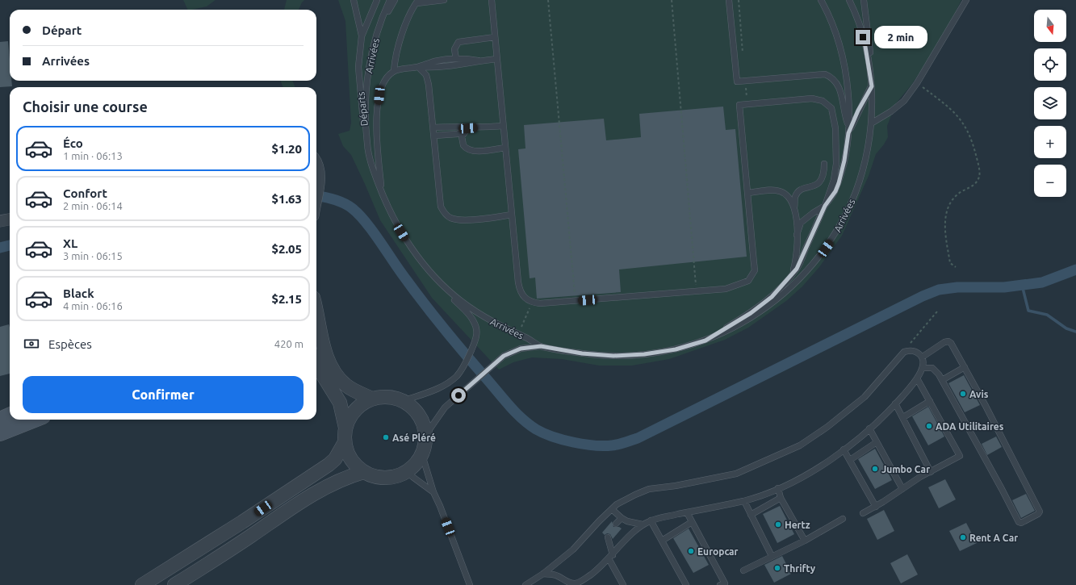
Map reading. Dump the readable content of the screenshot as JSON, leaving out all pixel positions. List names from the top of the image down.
{
  "streets": {
    "lane": ["Arrivées", "Départs"]
  },
  "crossings": [
    ["Arrivées", "Départs"]
  ],
  "places": [
    "Avis",
    "ADA Utilitaires",
    "Asé Pléré",
    "Jumbo Car",
    "Hertz",
    "Rent A Car",
    "Europcar",
    "Thrifty"
  ],
  "north": "bottom",
  "page": {
    "map_buttons": ["+", "−"],
    "banner": ["Départ", "Arrivées"],
    "bubble": "2 min",
    "heading": "Choisir une course",
    "list": [
      {
        "name": "Éco",
        "note": "1 min · 06:13",
        "value": "$1.20"
      },
      {
        "name": "Confort",
        "note": "2 min · 06:14",
        "value": "$1.63"
      },
      {
        "name": "XL",
        "note": "3 min · 06:15",
        "value": "$2.05"
      },
      {
        "name": "Black",
        "note": "4 min · 06:16",
        "value": "$2.15"
      }
    ],
    "pay": ["Espèces", "420 m"],
    "buttons": "Confirmer"
  }
}
